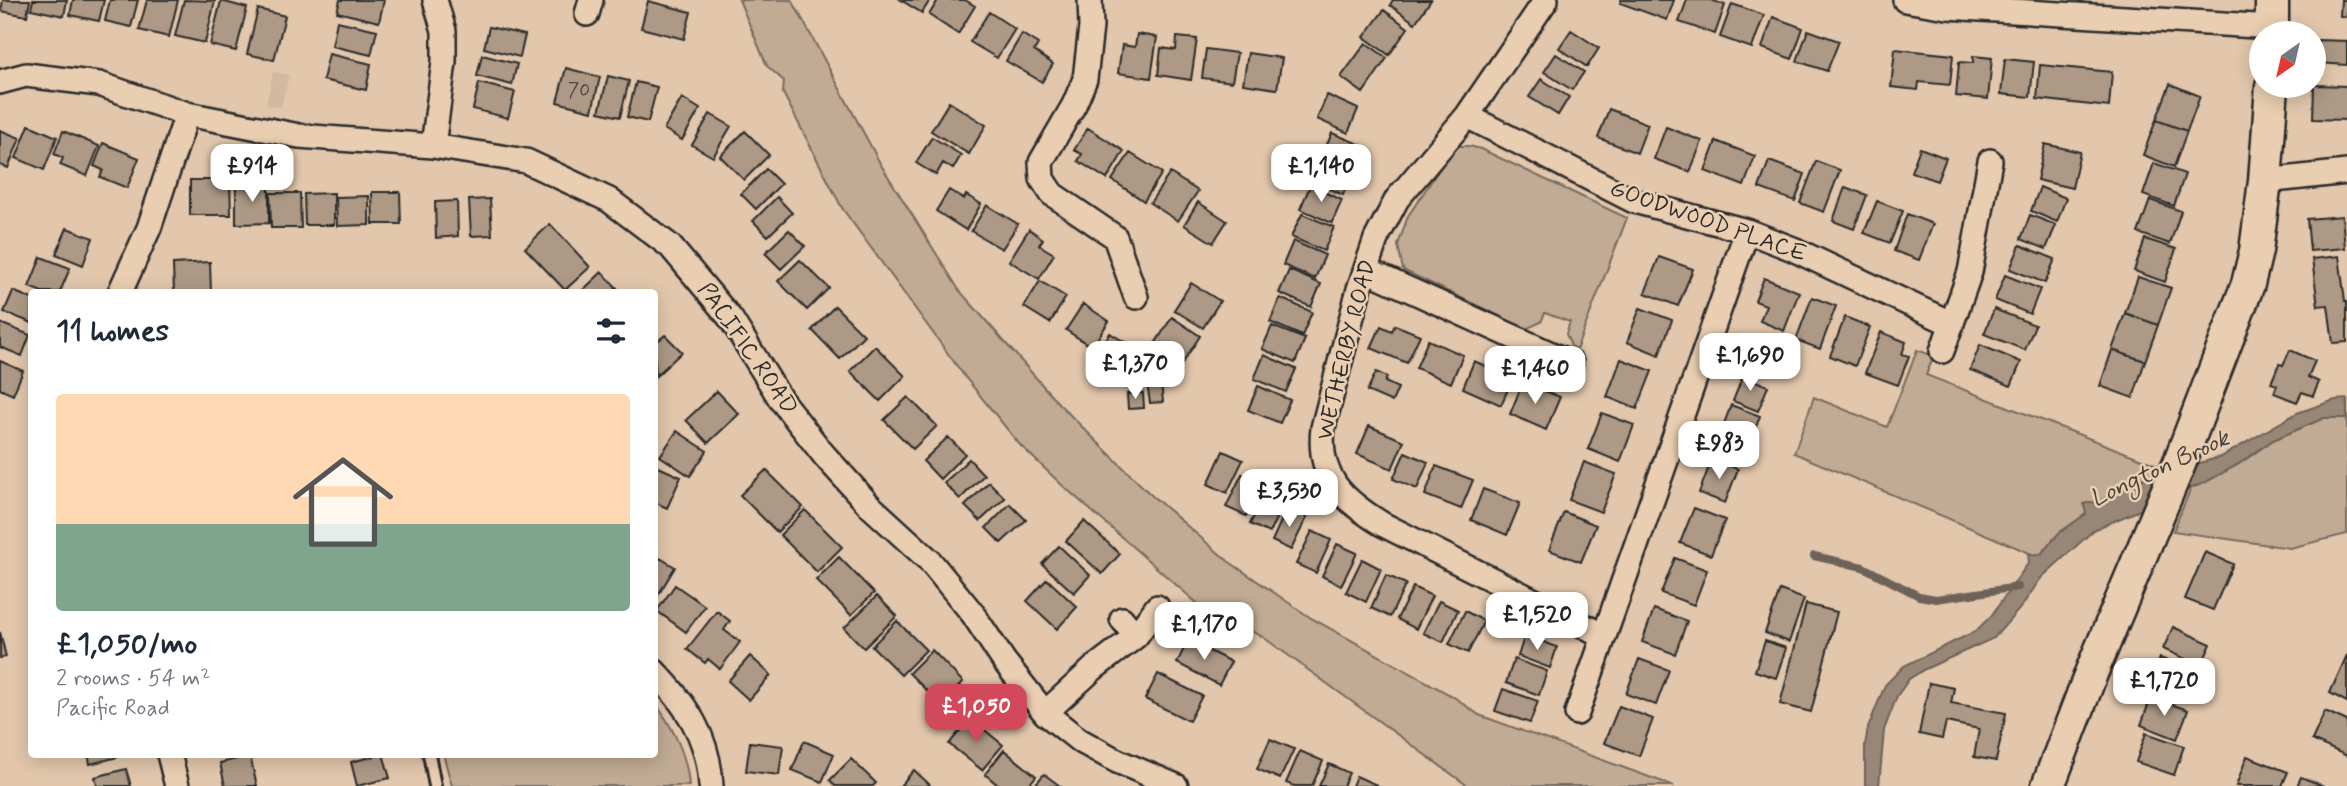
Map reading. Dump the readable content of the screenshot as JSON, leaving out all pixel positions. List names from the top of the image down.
{
  "streets": {
    "street": ["GOODWOOD PLACE", "PACIFIC ROAD", "WETHERBY ROAD"]
  },
  "crossings": [
    ["GOODWOOD PLACE", "WETHERBY ROAD"]
  ],
  "water": ["Longton Brook"],
  "house_numbers": ["70"],
  "north": "bottom left",
  "page": {
    "price": [
      "£914",
      "£1,140",
      "£1,690",
      "£1,370",
      "£1,460",
      "£983",
      "£3,530",
      "£1,520",
      "£1,170",
      "£1,720",
      "£1,050"
    ],
    "heading": "11 homes",
    "list": [
      {
        "name": "£1,050/mo",
        "note": "2 rooms · 54 m² · Pacific Road"
      }
    ]
  }
}
